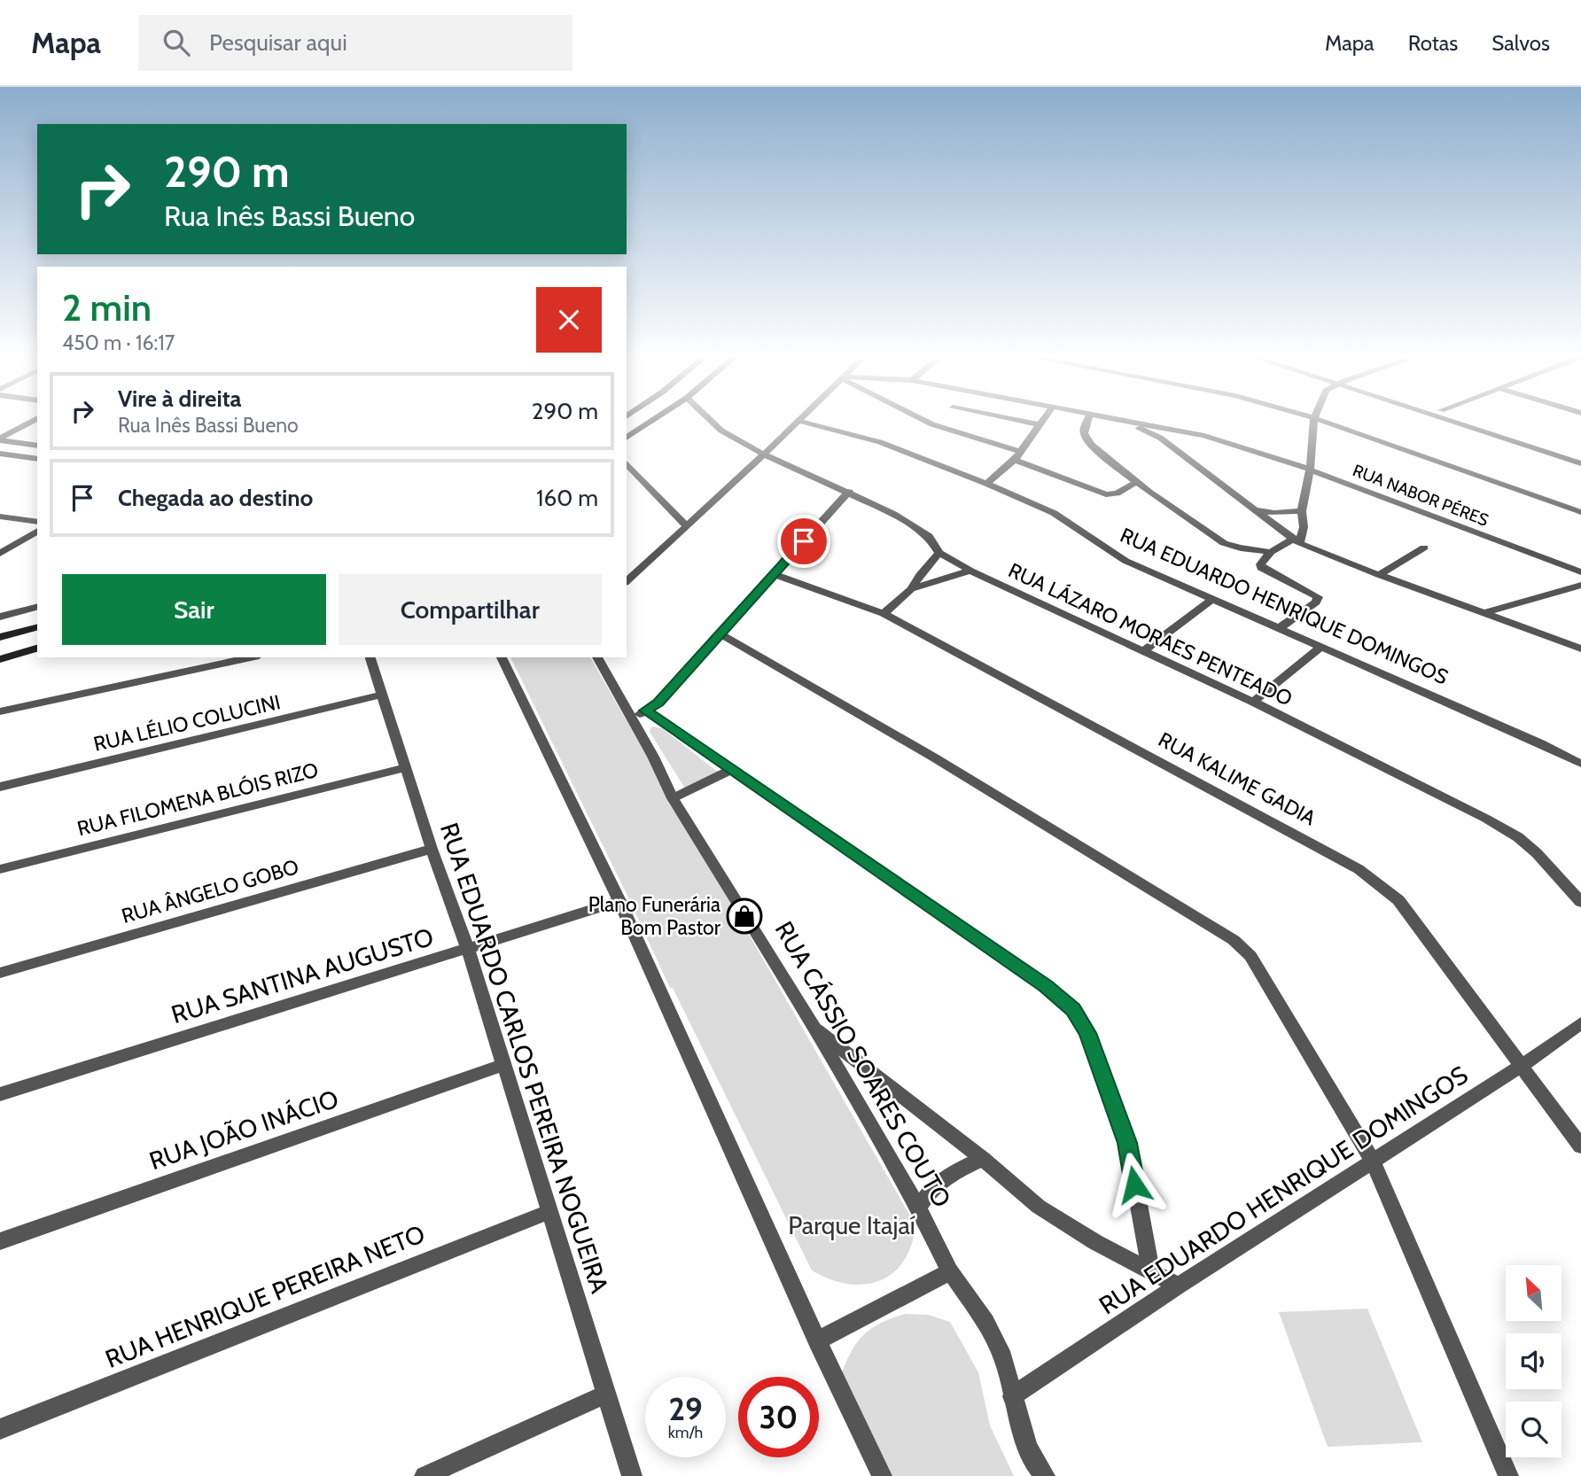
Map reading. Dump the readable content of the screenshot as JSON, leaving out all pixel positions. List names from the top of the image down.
{
  "streets": {
    "street": [
      "RUA NABOR PÉRES",
      "RUA EDUARDO HENRIQUE DOMINGOS",
      "RUA LÁZARO MORAES PENTEADO",
      "RUA LÉLIO COLUCINI",
      "RUA KALIME GADIA",
      "RUA FILOMENA BLÓIS RIZO",
      "RUA ÂNGELO GOBO",
      "RUA SANTINA AUGUSTO",
      "RUA EDUARDO CARLOS PEREIRA NOGUEIRA",
      "RUA CÁSSIO SOARES COUTO",
      "RUA JOÃO INÁCIO",
      "RUA HENRIQUE PEREIRA NETO"
    ]
  },
  "crossings": [
    ["RUA EDUARDO HENRIQUE DOMINGOS", "RUA KALIME GADIA"],
    ["RUA EDUARDO HENRIQUE DOMINGOS", "RUA CÁSSIO SOARES COUTO"],
    ["RUA LÉLIO COLUCINI", "RUA EDUARDO CARLOS PEREIRA NOGUEIRA"],
    ["RUA FILOMENA BLÓIS RIZO", "RUA EDUARDO CARLOS PEREIRA NOGUEIRA"],
    ["RUA ÂNGELO GOBO", "RUA EDUARDO CARLOS PEREIRA NOGUEIRA"],
    ["RUA SANTINA AUGUSTO", "RUA EDUARDO CARLOS PEREIRA NOGUEIRA"],
    ["RUA EDUARDO CARLOS PEREIRA NOGUEIRA", "RUA JOÃO INÁCIO"],
    ["RUA EDUARDO CARLOS PEREIRA NOGUEIRA", "RUA HENRIQUE PEREIRA NETO"]
  ],
  "parks": ["Parque Itajaí"],
  "places": {
    "shop": ["Plano Funerária Bom Pastor"]
  },
  "north": "top left",
  "page": {
    "header": "Mapa",
    "search": "Pesquisar aqui",
    "nav": ["Mapa", "Rotas", "Salvos"],
    "turn": ["290 m", "Rua Inês Bassi Bueno"],
    "heading": ["2 min", "450 m · 16:17"],
    "list": [
      {
        "name": "Vire à direita",
        "note": "Rua Inês Bassi Bueno",
        "value": "290 m"
      },
      {
        "name": "Chegada ao destino",
        "value": "160 m"
      }
    ],
    "buttons": ["Sair", "Compartilhar"],
    "speed": "29 km/h",
    "limit": "30"
  }
}
